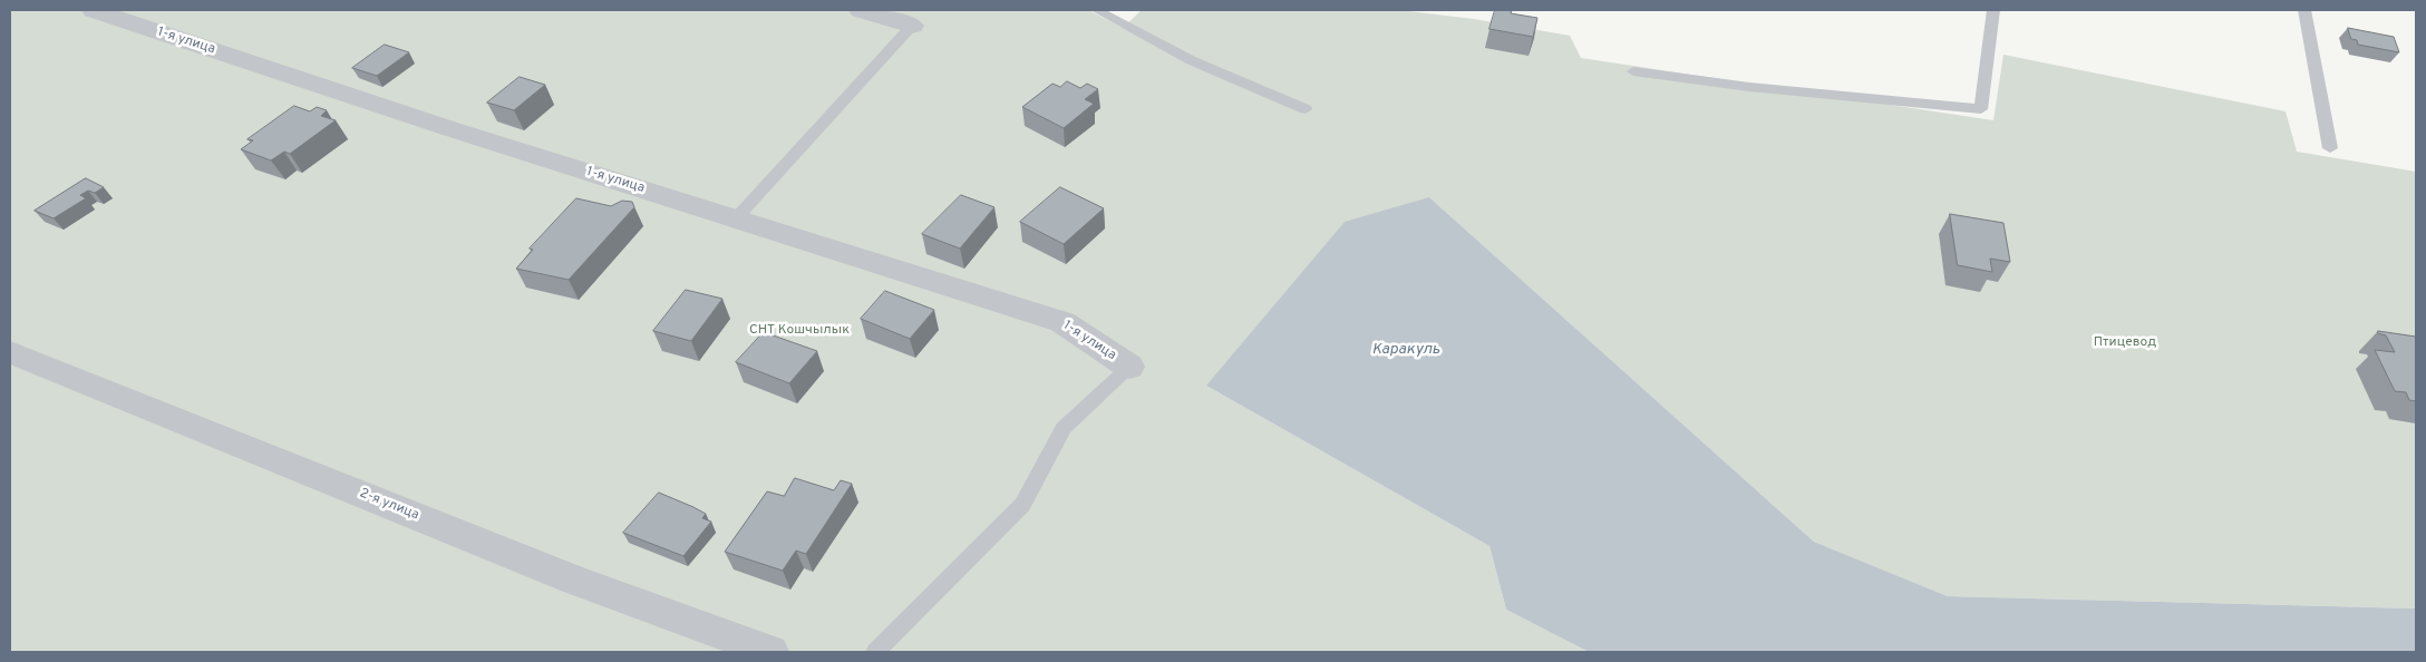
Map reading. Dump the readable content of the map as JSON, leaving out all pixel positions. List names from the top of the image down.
{
  "streets": {
    "street": ["1-я улица", "2-я улица"]
  },
  "water": ["Каракуль"],
  "parks": ["СНТ Кошчылык", "Птицевод"]
}
